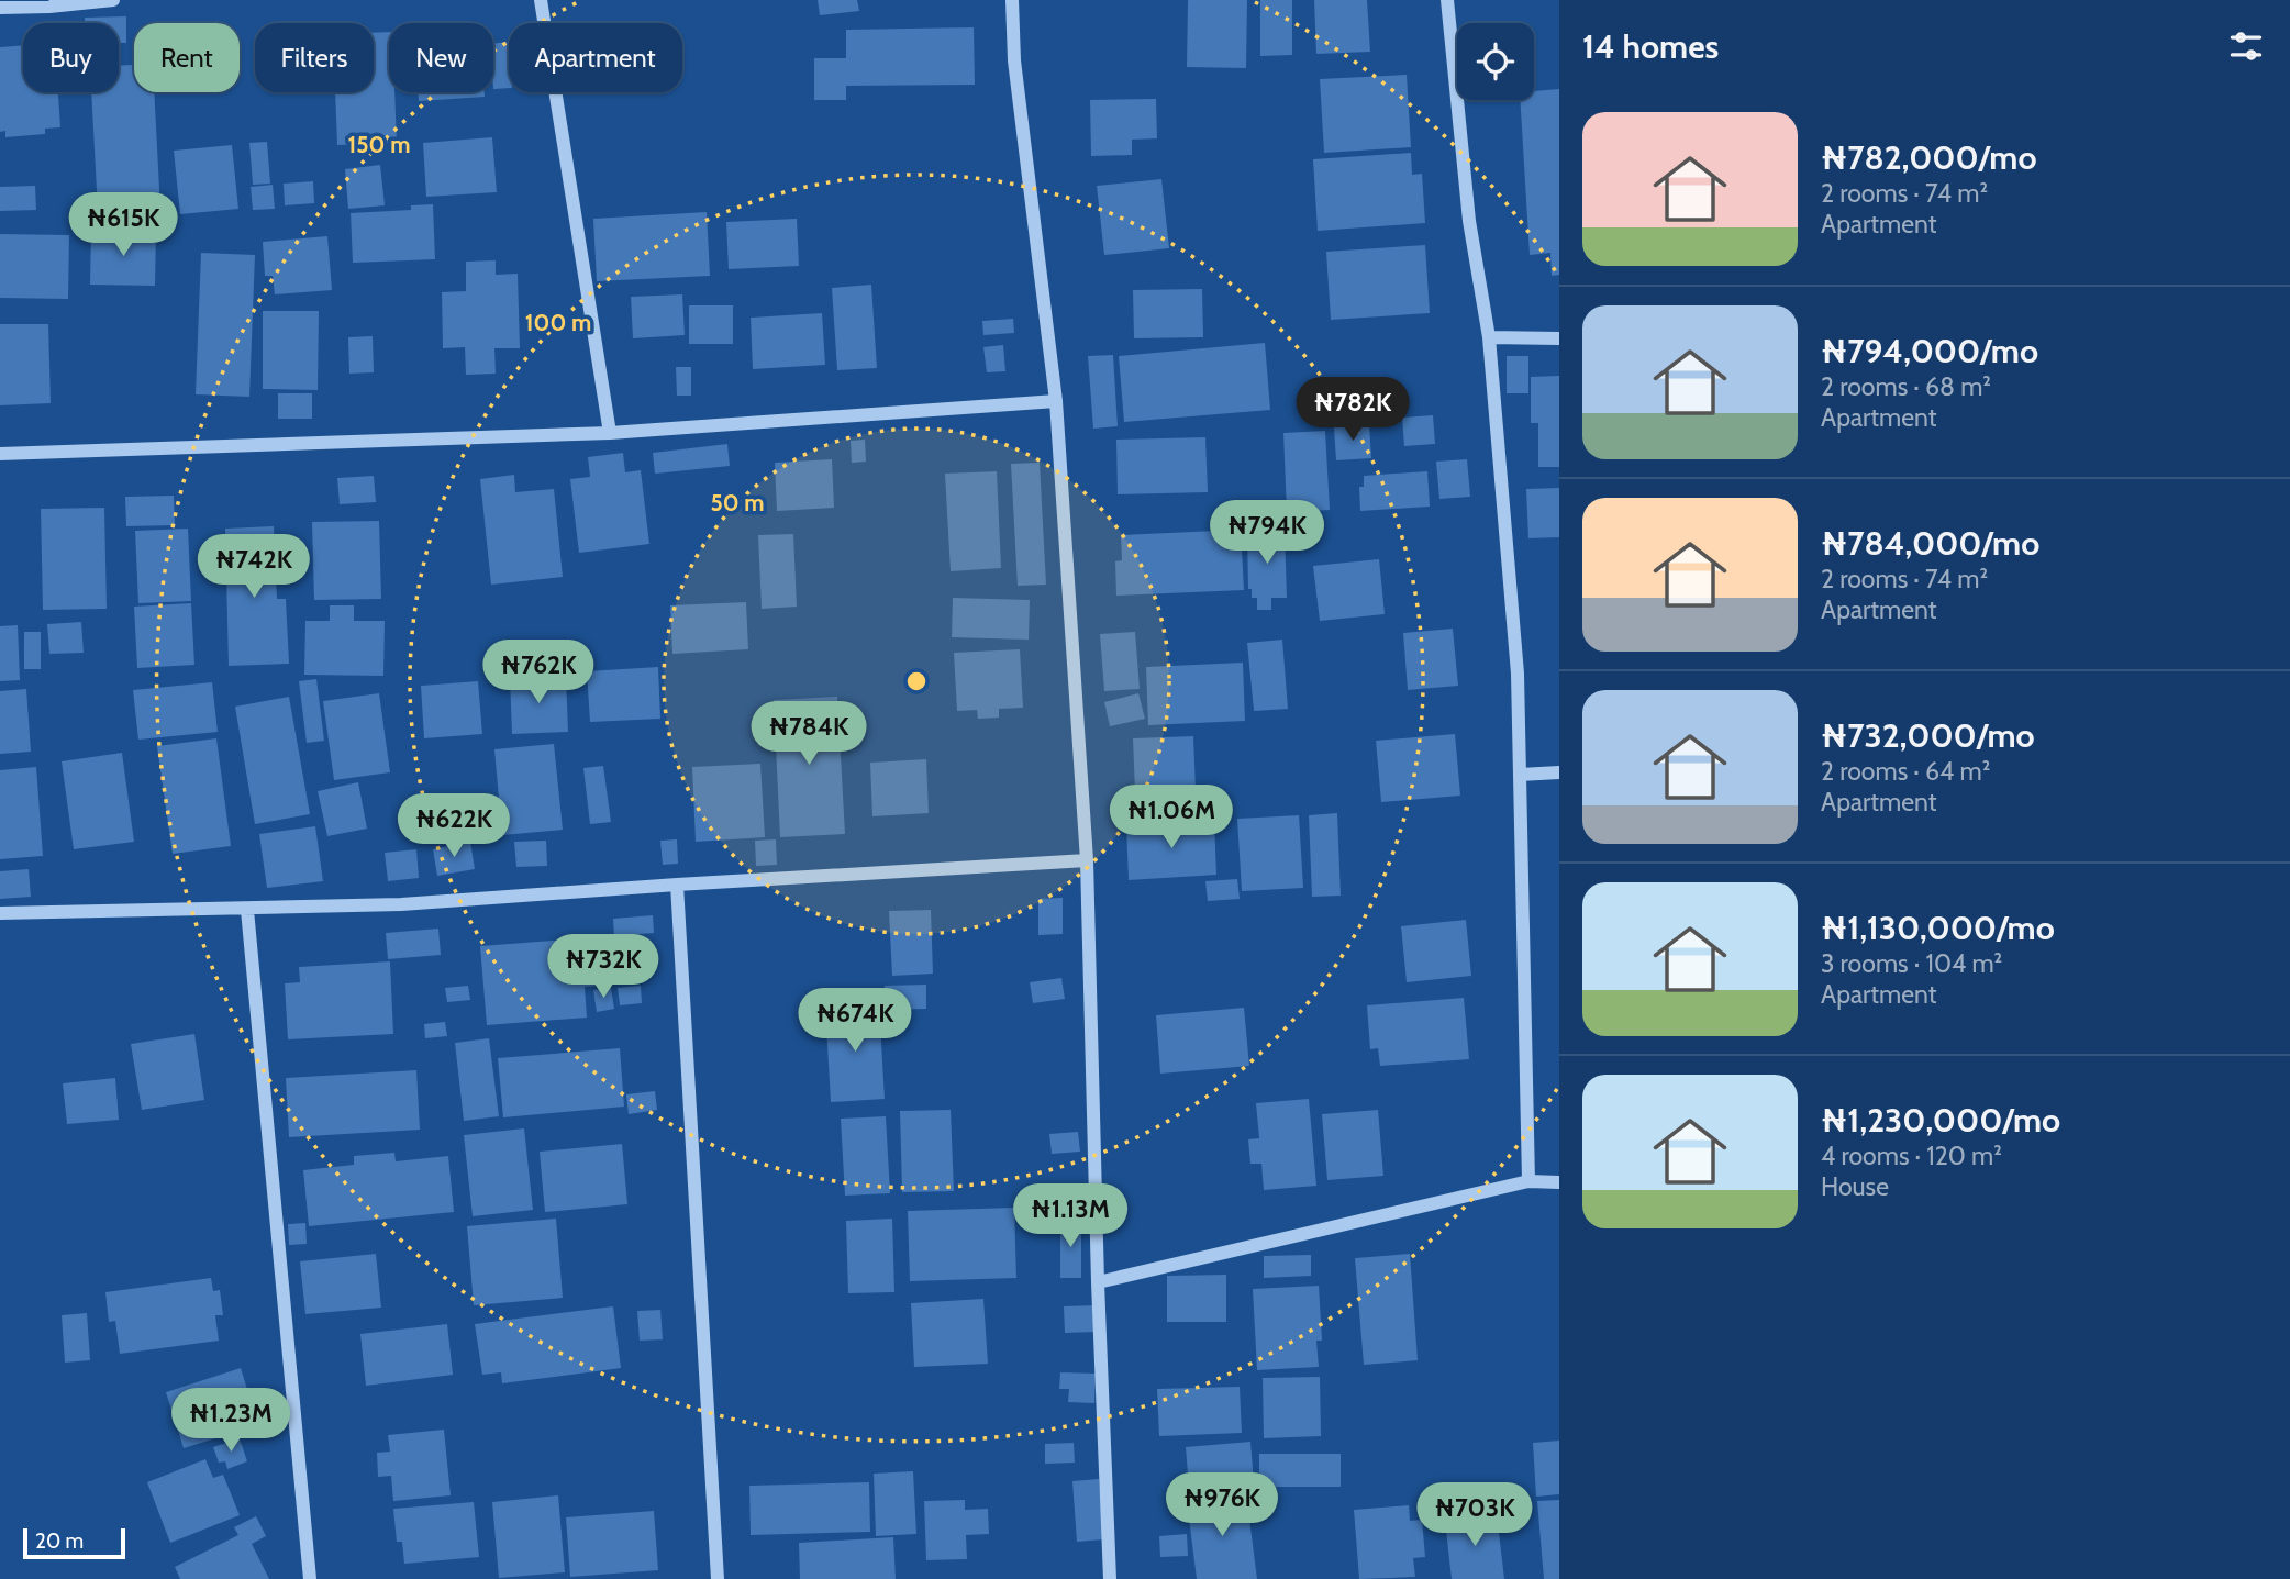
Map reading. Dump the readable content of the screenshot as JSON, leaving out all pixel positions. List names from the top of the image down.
{
  "scale_bar": "20 m",
  "page": {
    "heading": "14 homes",
    "chip": [
      "Buy",
      "Rent",
      "Filters",
      "New",
      "Apartment"
    ],
    "list": [
      {
        "name": "₦782,000/mo",
        "note": "2 rooms · 74 m² · Apartment"
      },
      {
        "name": "₦794,000/mo",
        "note": "2 rooms · 68 m² · Apartment"
      },
      {
        "name": "₦784,000/mo",
        "note": "2 rooms · 74 m² · Apartment"
      },
      {
        "name": "₦732,000/mo",
        "note": "2 rooms · 64 m² · Apartment"
      },
      {
        "name": "₦1,130,000/mo",
        "note": "3 rooms · 104 m² · Apartment"
      },
      {
        "name": "₦1,230,000/mo",
        "note": "4 rooms · 120 m² · House"
      }
    ],
    "price": [
      "₦615K",
      "₦782K",
      "₦794K",
      "₦742K",
      "₦762K",
      "₦784K",
      "₦1.06M",
      "₦622K",
      "₦732K",
      "₦674K",
      "₦1.13M",
      "₦1.23M",
      "₦976K",
      "₦703K"
    ],
    "scale": "20 m"
  },
  "rings": ["150 m", "100 m", "50 m"]
}
